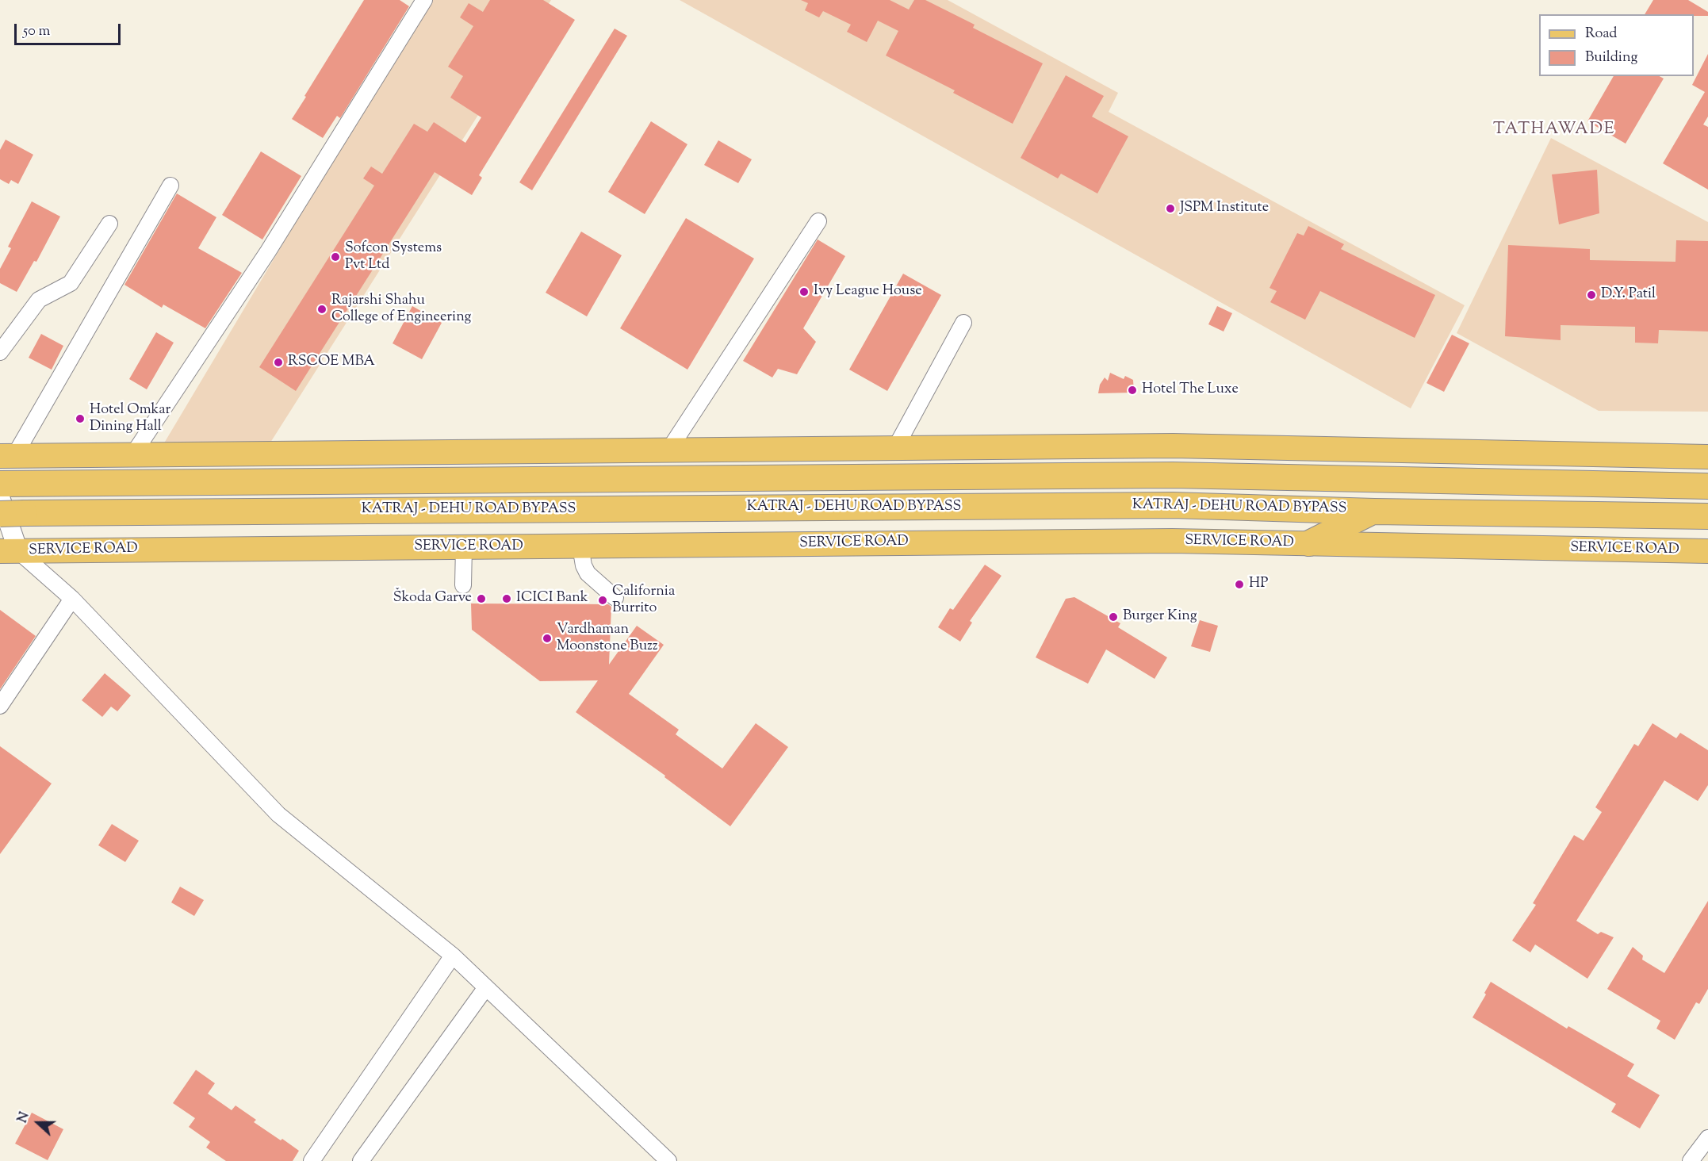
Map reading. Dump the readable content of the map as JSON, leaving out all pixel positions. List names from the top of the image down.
{
  "streets": {
    "highway": ["KATRAJ - DEHU ROAD BYPASS"],
    "main road": ["SERVICE ROAD"]
  },
  "districts": ["TATHAWADE"],
  "places": [
    "JSPM Institute",
    "Sofcon Systems Pvt Ltd",
    "Ivy League House",
    "D.Y. Patil",
    "Rajarshi Shahu College of Engineering",
    "RSCOE MBA",
    "Hotel The Luxe",
    "Hotel Omkar Dining Hall",
    "HP",
    "Škoda Garve",
    "ICICI Bank",
    "California Burrito",
    "Burger King",
    "Vardhaman Moonstone Buzz"
  ],
  "legend": ["Road", "Building"],
  "scale_bar": "50 m",
  "north": "left"
}
